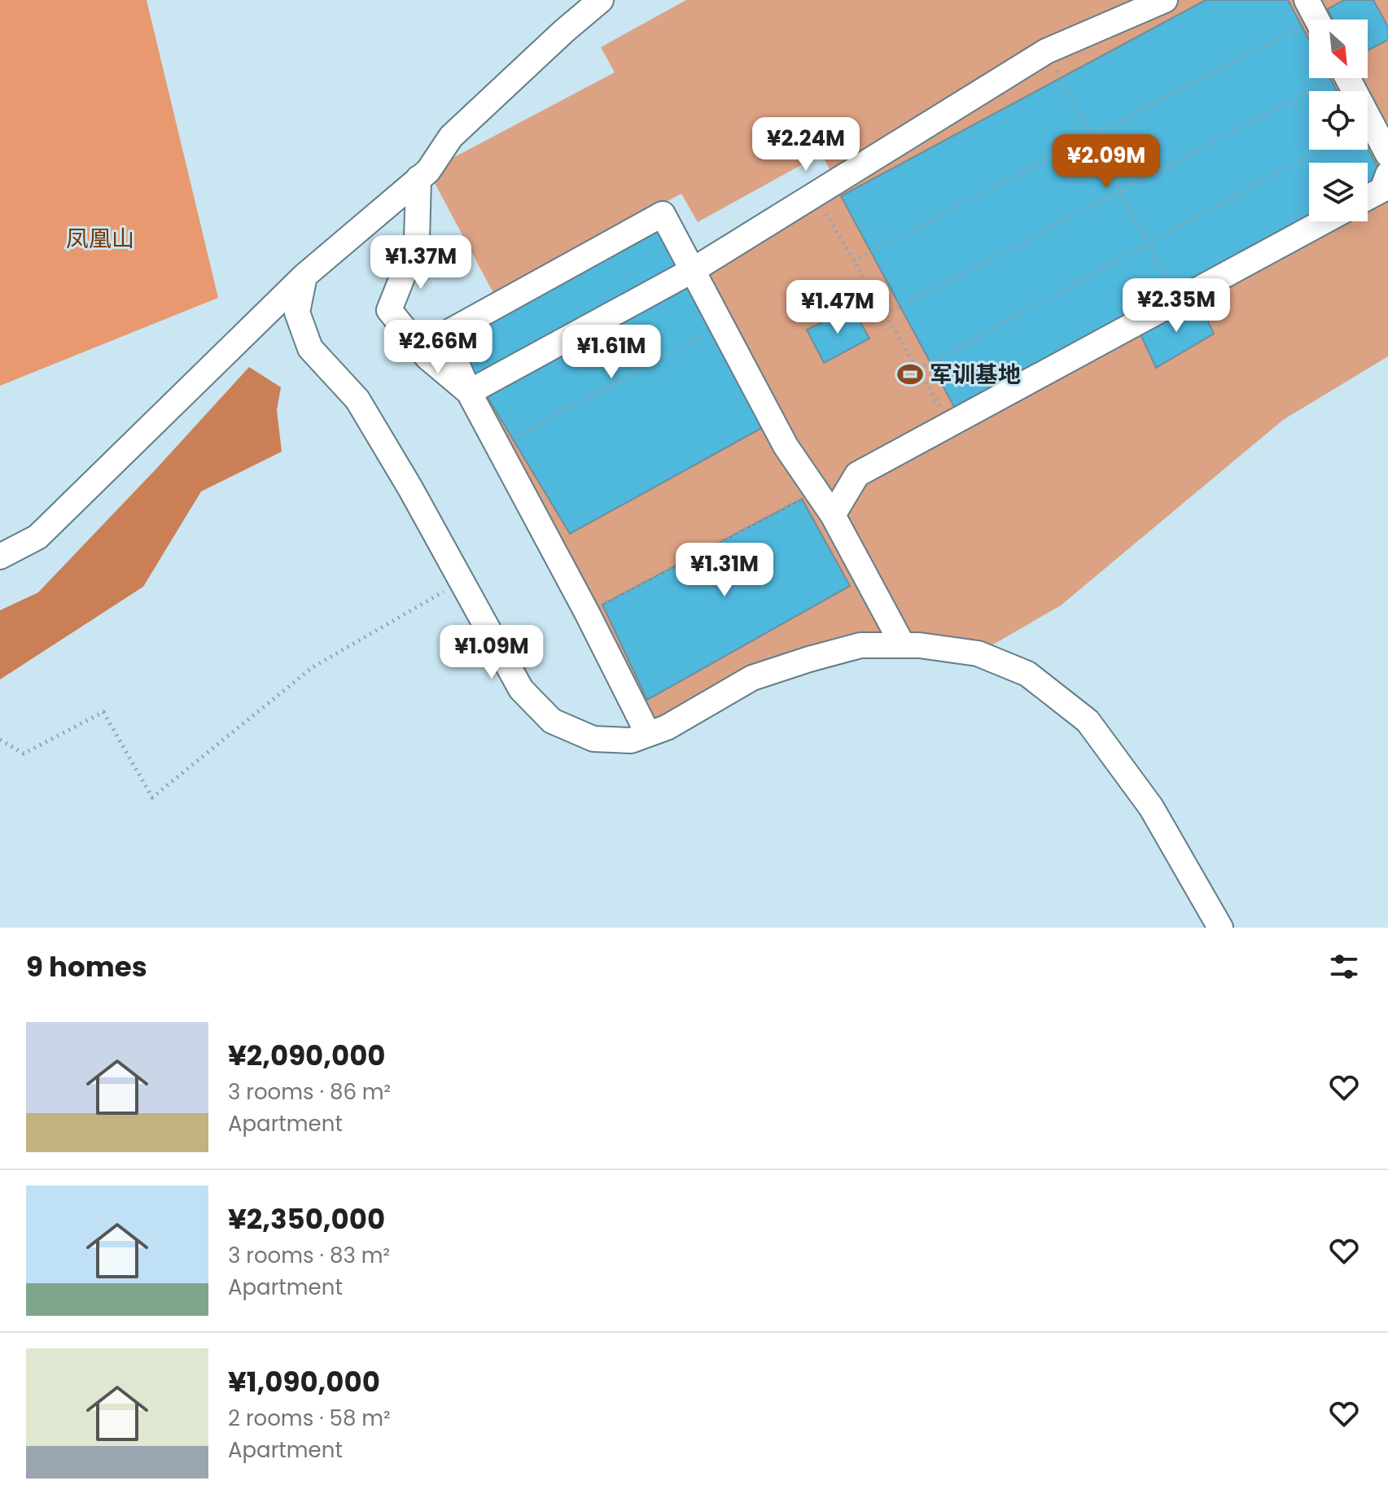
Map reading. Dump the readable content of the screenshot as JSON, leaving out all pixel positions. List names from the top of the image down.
{
  "parks": ["凤凰山"],
  "places": {
    "sports": ["军训基地"]
  },
  "north": "bottom right",
  "page": {
    "price": [
      "¥2.24M",
      "¥2.09M",
      "¥1.37M",
      "¥2.35M",
      "¥1.47M",
      "¥2.66M",
      "¥1.61M",
      "¥1.31M",
      "¥1.09M"
    ],
    "heading": "9 homes",
    "list": [
      {
        "name": "¥2,090,000",
        "note": "3 rooms · 86 m² · Apartment"
      },
      {
        "name": "¥2,350,000",
        "note": "3 rooms · 83 m² · Apartment"
      },
      {
        "name": "¥1,090,000",
        "note": "2 rooms · 58 m² · Apartment"
      }
    ]
  }
}
